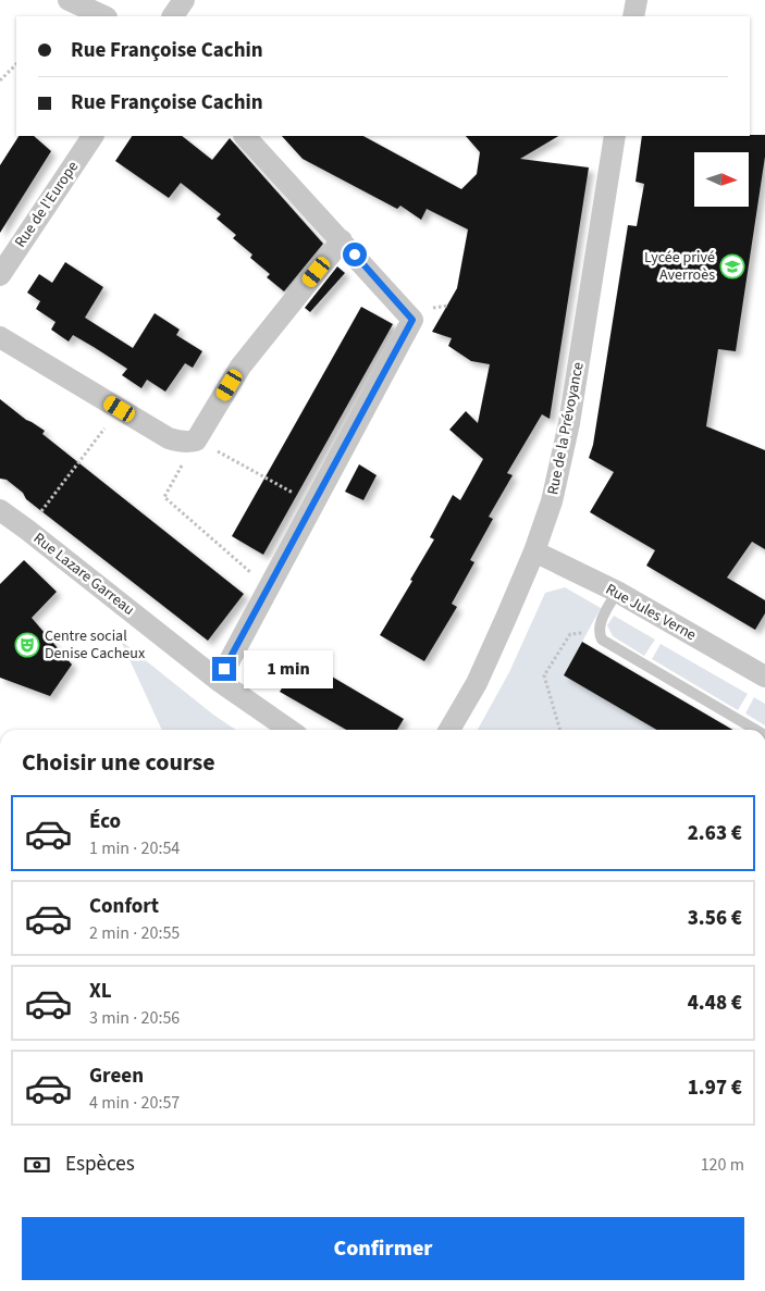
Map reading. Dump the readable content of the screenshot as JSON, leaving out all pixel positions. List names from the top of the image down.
{
  "streets": {
    "street": [
      "Rue de l'Europe",
      "Rue de la Prévoyance",
      "Rue Lazare Garreau",
      "Rue Jules Verne"
    ]
  },
  "crossings": [
    ["Rue de la Prévoyance", "Rue Jules Verne"]
  ],
  "places": {
    "school or university": ["Lycée privé Averroès"],
    "theatre": ["Centre social Denise Cacheux"]
  },
  "north": "right",
  "page": {
    "banner": ["Rue Françoise Cachin", "Rue Françoise Cachin"],
    "bubble": "1 min",
    "heading": "Choisir une course",
    "list": [
      {
        "name": "Éco",
        "note": "1 min · 20:54",
        "value": "2.63 €"
      },
      {
        "name": "Confort",
        "note": "2 min · 20:55",
        "value": "3.56 €"
      },
      {
        "name": "XL",
        "note": "3 min · 20:56",
        "value": "4.48 €"
      },
      {
        "name": "Green",
        "note": "4 min · 20:57",
        "value": "1.97 €"
      }
    ],
    "pay": ["Espèces", "120 m"],
    "buttons": "Confirmer"
  }
}
